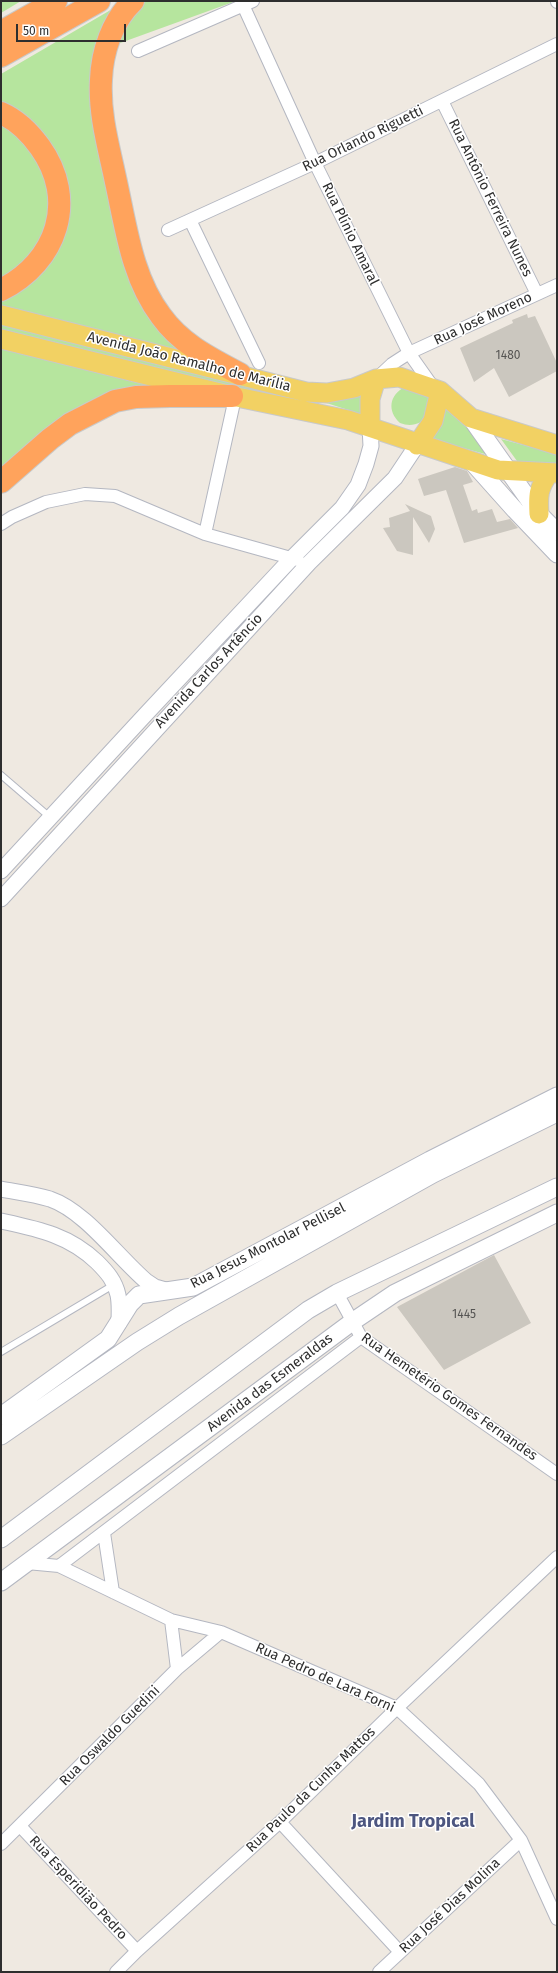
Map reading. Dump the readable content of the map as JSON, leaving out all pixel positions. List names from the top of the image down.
{
  "streets": {
    "main road": ["Avenida João Ramalho de Marília", "Rua Jesus Montolar Pellisel", "Avenida das Esmeraldas"],
    "street": [
      "Rua Orlando Riguetti",
      "Rua Antônio Ferreira Nunes",
      "Rua Plínio Amaral",
      "Rua José Moreno",
      "Avenida Carlos Artêncio",
      "Rua Hemetério Gomes Fernandes",
      "Rua Pedro de Lara Forni",
      "Rua Oswaldo Guedini",
      "Rua Paulo da Cunha Mattos",
      "Rua Esperidião Pedro",
      "Rua José Dias Molina"
    ]
  },
  "crossings": [
    ["Rua Orlando Riguetti", "Rua Antônio Ferreira Nunes"],
    ["Rua Orlando Riguetti", "Rua Plínio Amaral"],
    ["Rua Antônio Ferreira Nunes", "Rua José Moreno"],
    ["Rua Plínio Amaral", "Rua José Moreno"],
    ["Rua Plínio Amaral", "Avenida João Ramalho de Marília"],
    ["Rua Plínio Amaral", "Avenida Carlos Artêncio"],
    ["Rua José Moreno", "Avenida João Ramalho de Marília"],
    ["Rua José Moreno", "Avenida Carlos Artêncio"],
    ["Avenida João Ramalho de Marília", "Avenida Carlos Artêncio"],
    ["Avenida das Esmeraldas", "Rua Hemetério Gomes Fernandes"],
    ["Avenida das Esmeraldas", "Rua Pedro de Lara Forni"],
    ["Rua Pedro de Lara Forni", "Rua Oswaldo Guedini"],
    ["Rua Pedro de Lara Forni", "Rua Paulo da Cunha Mattos"],
    ["Rua Pedro de Lara Forni", "Rua José Dias Molina"],
    ["Rua Oswaldo Guedini", "Rua Esperidião Pedro"],
    ["Rua Paulo da Cunha Mattos", "Rua Esperidião Pedro"]
  ],
  "districts": ["Jardim Tropical"],
  "house_numbers": ["1480", "1445"],
  "scale_bar": "50 m"
}
